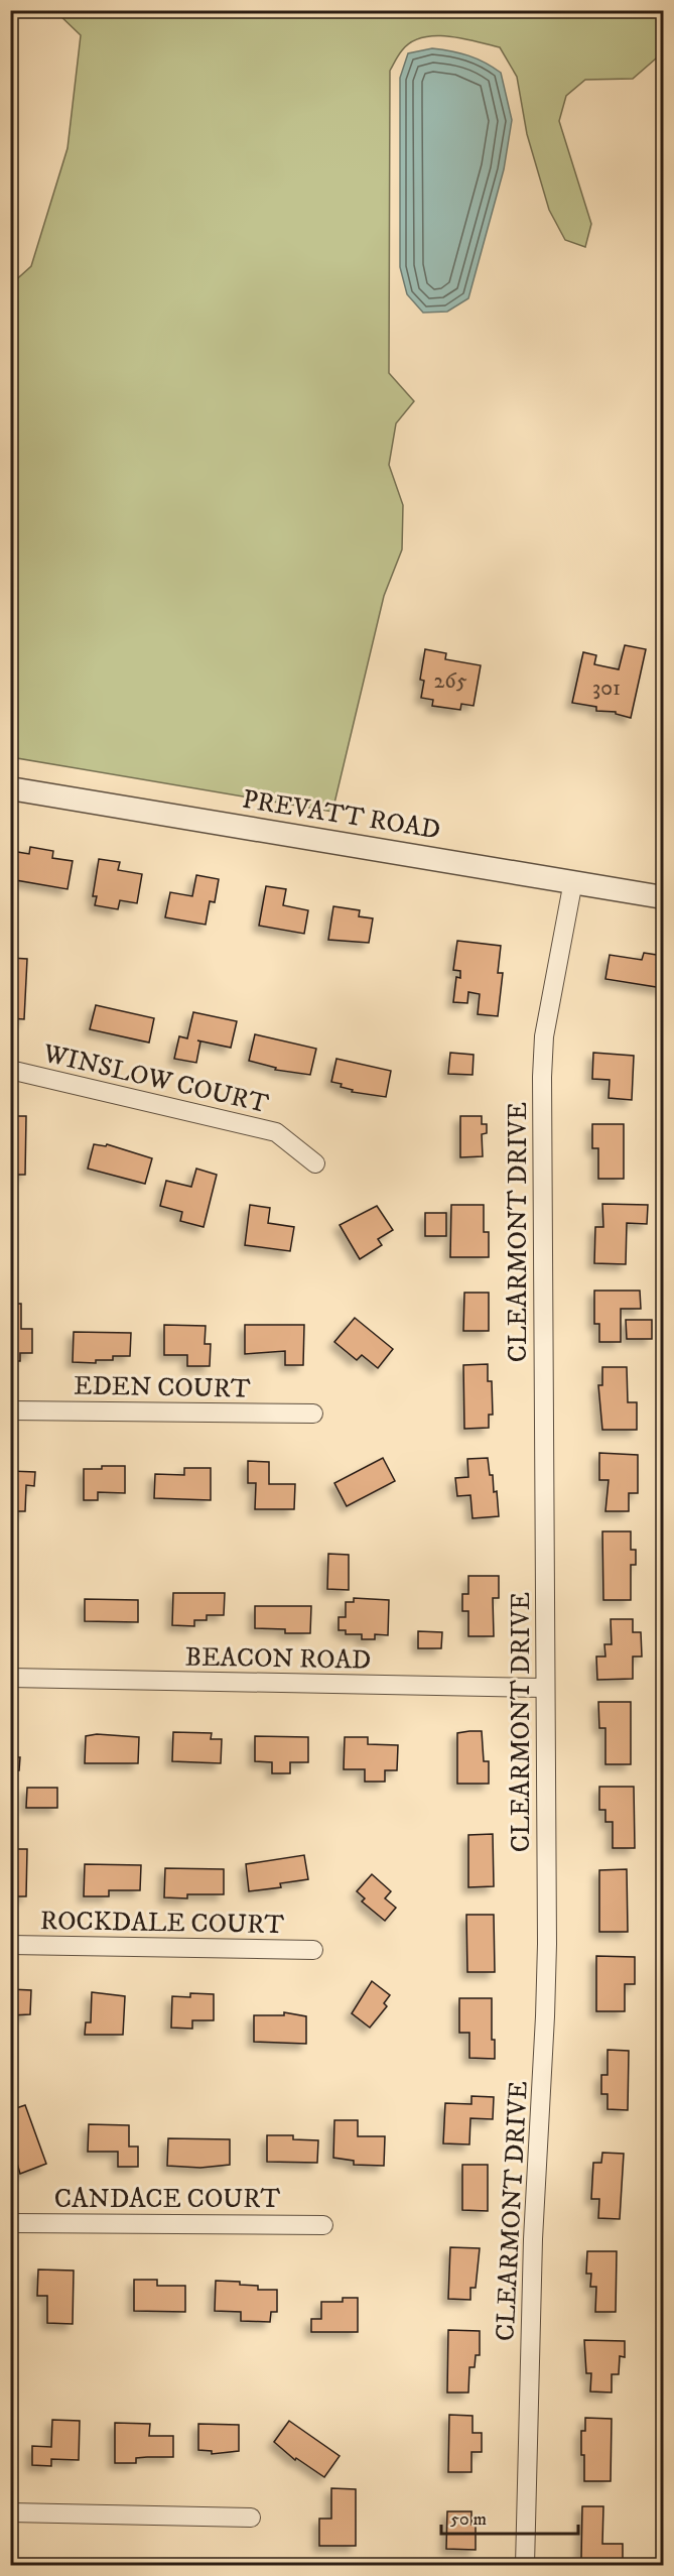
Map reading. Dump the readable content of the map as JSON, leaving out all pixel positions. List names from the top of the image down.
{
  "streets": {
    "street": [
      "PREVATT ROAD",
      "WINSLOW COURT",
      "CLEARMONT DRIVE",
      "EDEN COURT",
      "BEACON ROAD",
      "ROCKDALE COURT",
      "CANDACE COURT"
    ]
  },
  "crossings": [
    ["PREVATT ROAD", "CLEARMONT DRIVE"],
    ["CLEARMONT DRIVE", "BEACON ROAD"]
  ],
  "house_numbers": ["265", "301"],
  "scale_bar": "50 m"
}
